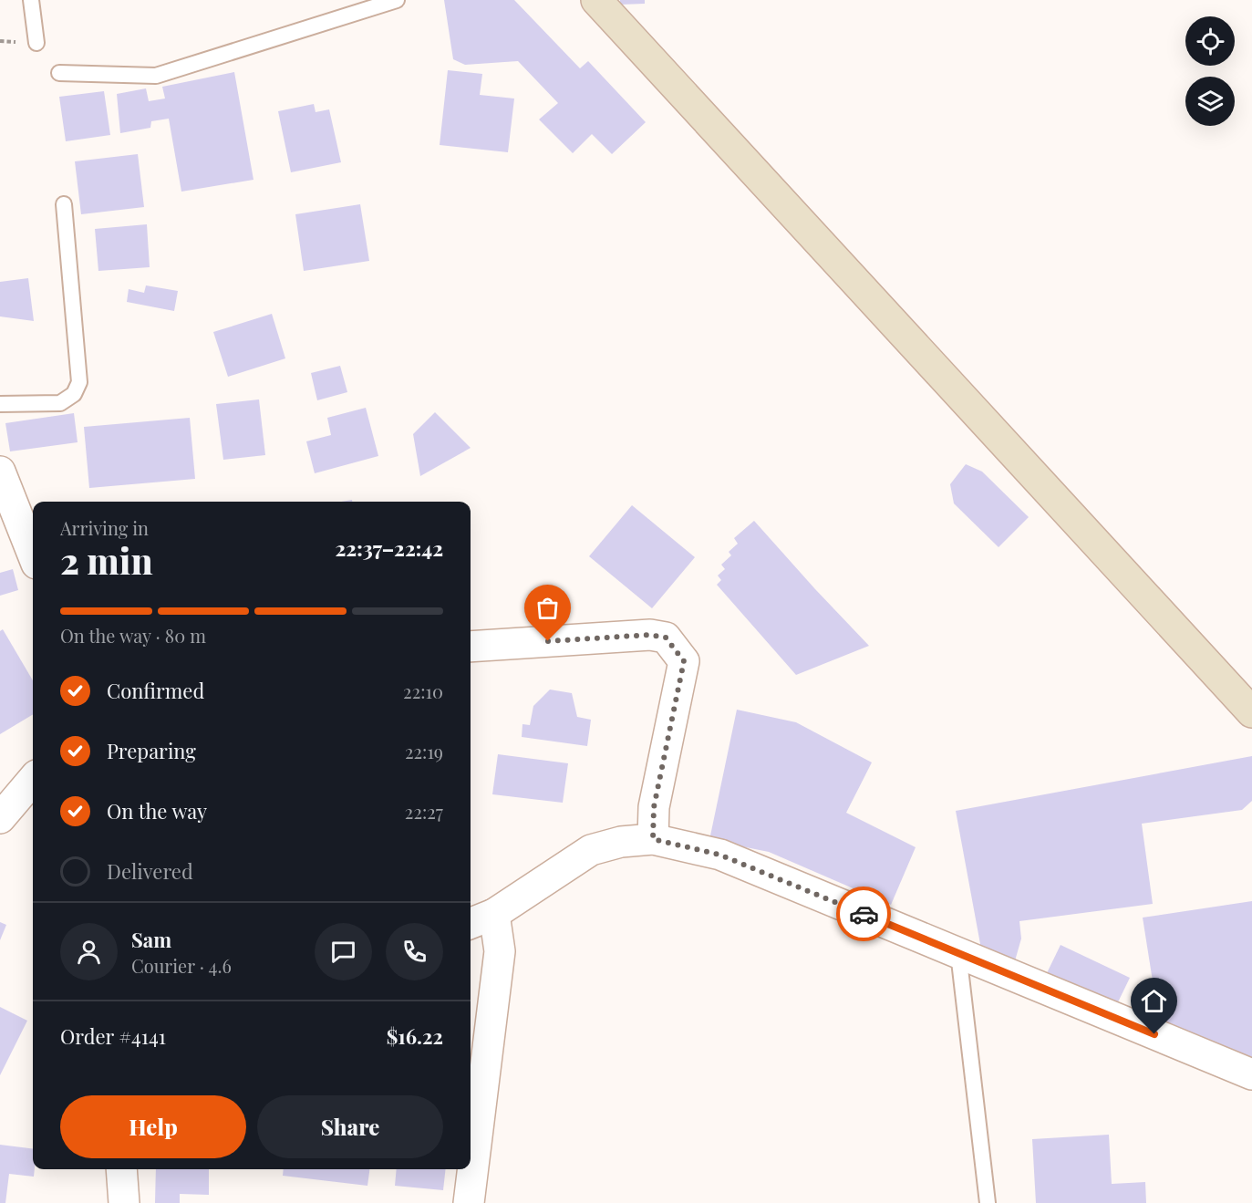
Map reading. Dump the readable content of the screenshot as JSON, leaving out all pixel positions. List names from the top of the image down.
{
  "page": {
    "heading": ["2 min", "Arriving in", "22:37–22:42"],
    "panel": [
      "Sam",
      "Courier · 4.6",
      "Order #4141",
      "$16.22"
    ],
    "bar": "On the way · 80 m",
    "list": [
      ["Confirmed", "22:10"],
      ["Preparing", "22:19"],
      ["On the way", "22:27"],
      "Delivered"
    ],
    "buttons": ["Help", "Share"]
  }
}
